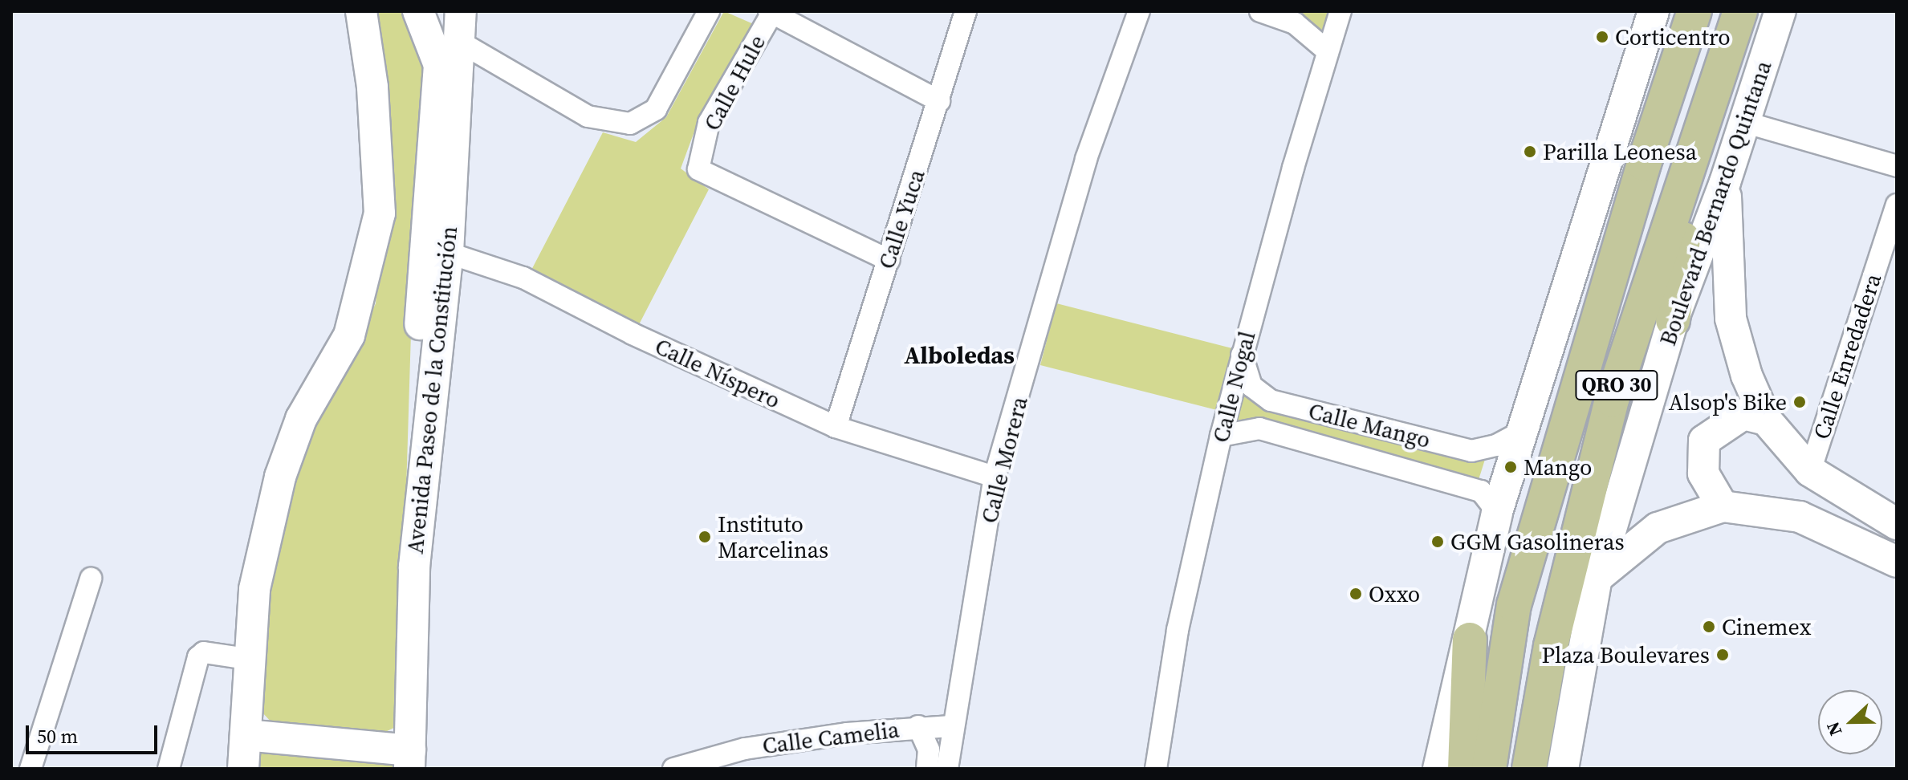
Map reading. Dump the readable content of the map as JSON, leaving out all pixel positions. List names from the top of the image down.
{
  "streets": {
    "main road": ["Boulevard Bernardo Quintana", "QRO 30"],
    "street": [
      "Calle Hule",
      "Calle Yuca",
      "Calle Enredadera",
      "Calle Níspero",
      "Calle Nogal",
      "Avenida Paseo de la Constitución",
      "Calle Mango",
      "Calle Morera",
      "Calle Camelia"
    ]
  },
  "crossings": [
    ["Calle Hule", "Calle Yuca"],
    ["Calle Yuca", "Calle Níspero"],
    ["Calle Níspero", "Avenida Paseo de la Constitución"],
    ["Calle Níspero", "Calle Morera"],
    ["Calle Nogal", "Calle Mango"],
    ["Calle Morera", "Calle Camelia"]
  ],
  "districts": ["Alboledas"],
  "places": [
    "Corticentro",
    "Parilla Leonesa",
    "Alsop's Bike",
    "Mango",
    "Instituto Marcelinas",
    "GGM Gasolineras",
    "Oxxo",
    "Cinemex",
    "Plaza Boulevares"
  ],
  "scale_bar": "50 m",
  "north": "left"
}
